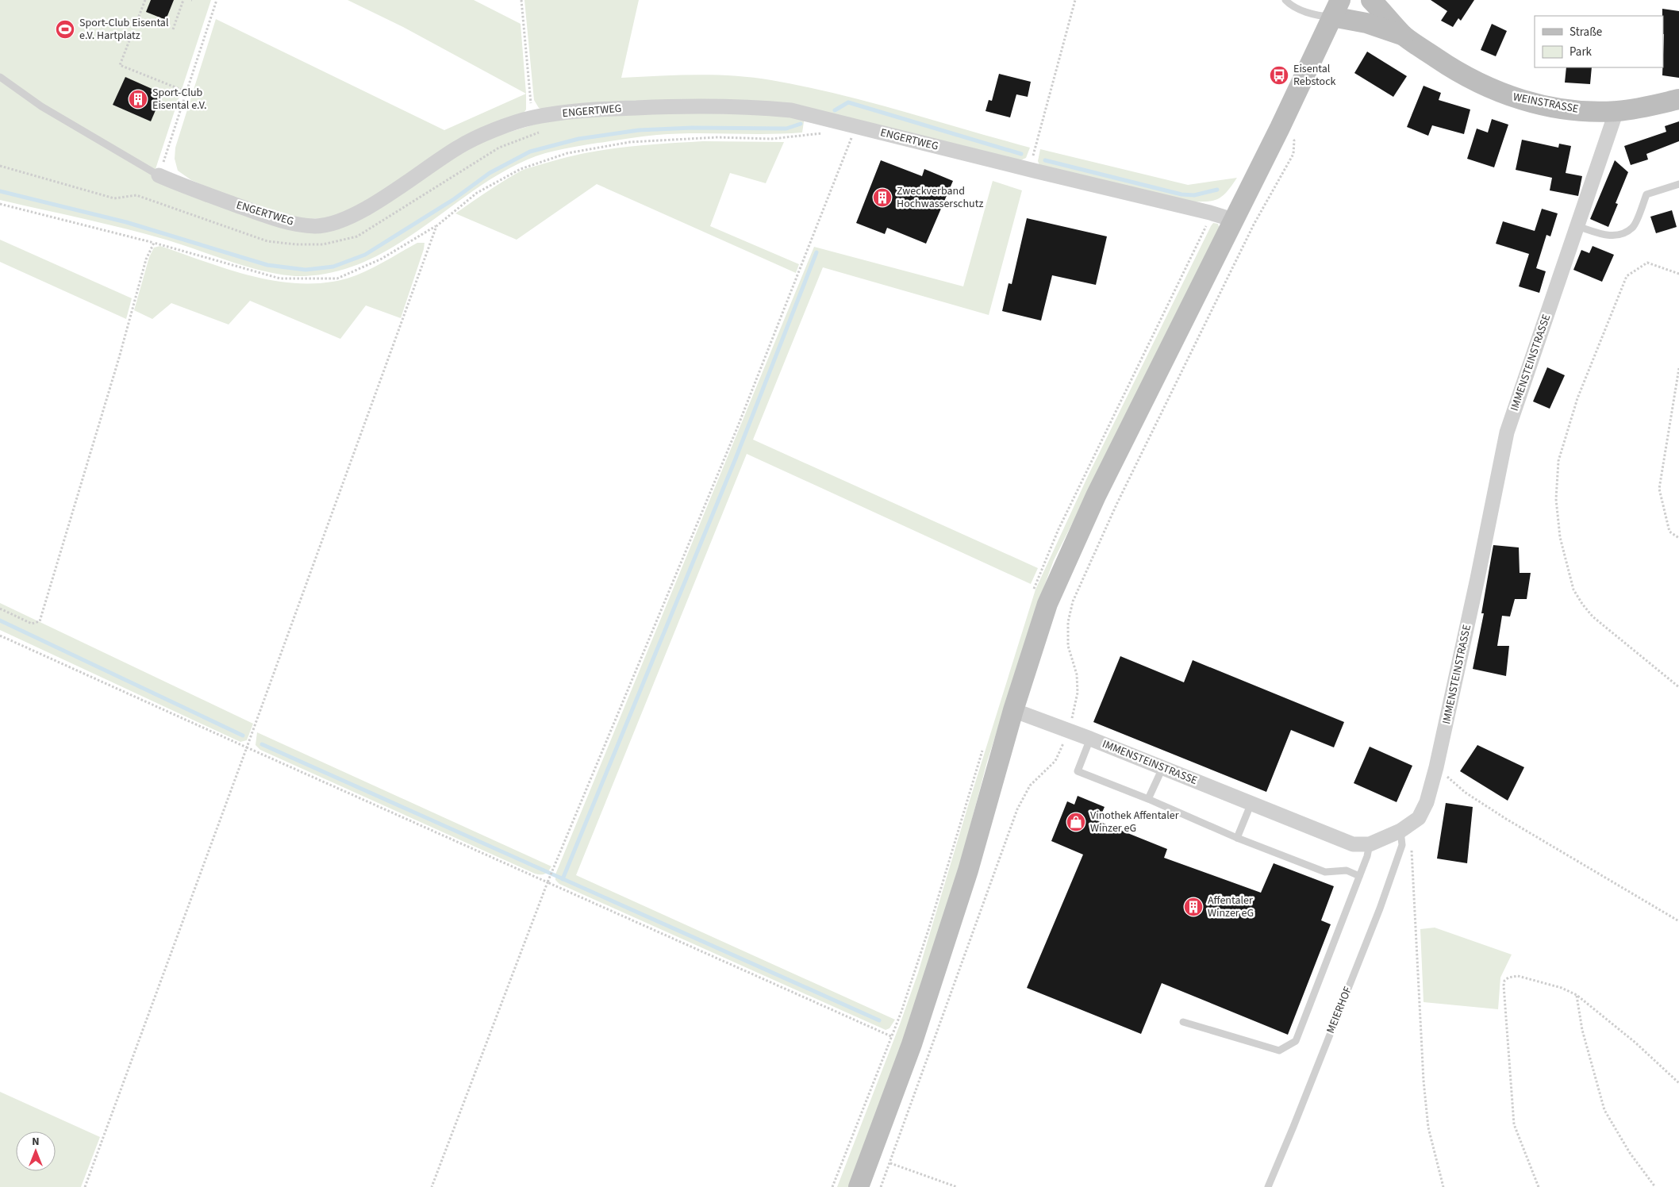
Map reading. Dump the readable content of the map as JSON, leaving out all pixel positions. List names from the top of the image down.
{
  "streets": {
    "main road": ["WEINSTRASSE"],
    "street": ["ENGERTWEG", "IMMENSTEINSTRASSE"],
    "lane": ["MEIERHOF"]
  },
  "crossings": [
    ["WEINSTRASSE", "IMMENSTEINSTRASSE"],
    ["IMMENSTEINSTRASSE", "MEIERHOF"]
  ],
  "places": {
    "sports": ["Sport-Club Eisental e.V. Hartplatz"],
    "bus stop": ["Eisental Rebstock"],
    "building": ["Sport-Club Eisental e.V.", "Zweckverband Hochwasserschutz", "Affentaler Winzer eG"],
    "shop": ["Vinothek Affentaler Winzer eG"]
  },
  "legend": ["Straße", "Park"],
  "north": "top"
}
